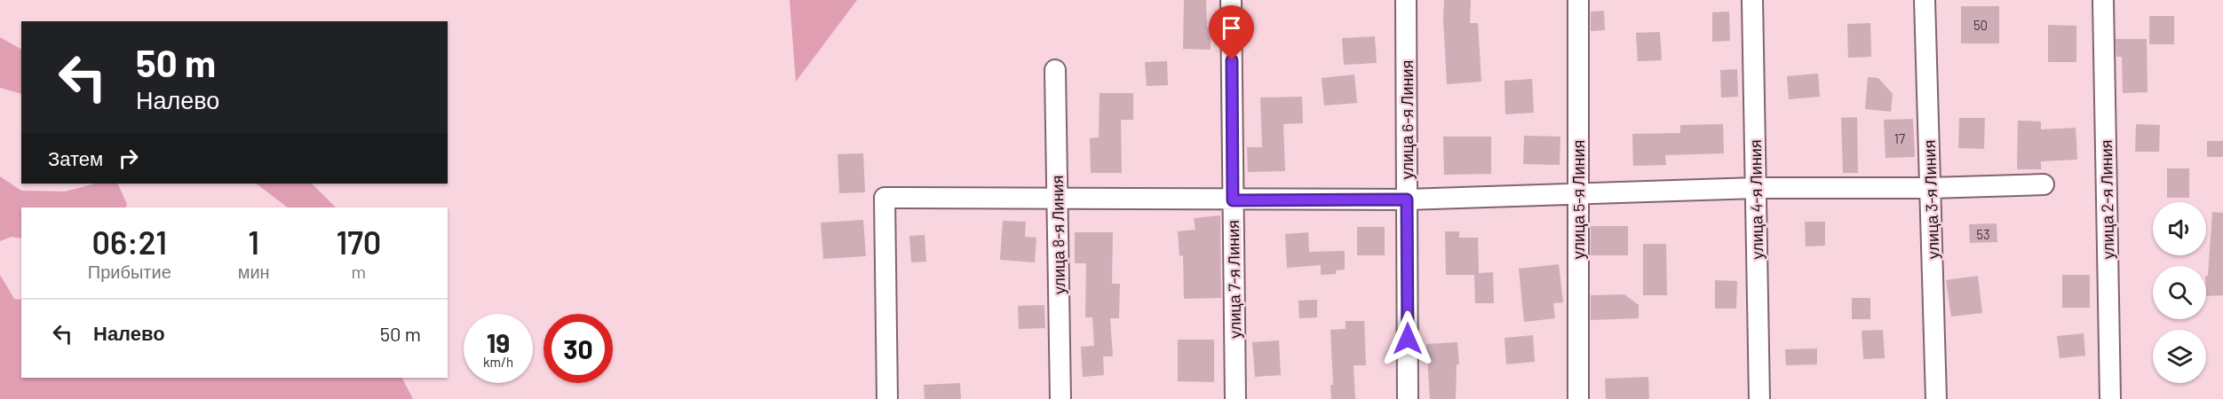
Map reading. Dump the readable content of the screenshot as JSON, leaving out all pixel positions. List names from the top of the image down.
{
  "streets": {
    "street": [
      "улица 6-я Линия",
      "улица 5-я Линия",
      "улица 4-я Линия",
      "улица 3-я Линия",
      "улица 2-я Линия",
      "улица 8-я Линия",
      "улица 7-я Линия"
    ]
  },
  "house_numbers": ["50", "17", "53"],
  "page": {
    "turn": ["50 m", "Налево"],
    "then": "Затем",
    "eta": [
      "06:21",
      "Прибытие",
      "1",
      "мин",
      "170",
      "m"
    ],
    "list": [
      {
        "name": "Налево",
        "value": "50 m"
      }
    ],
    "speed": "19 km/h",
    "limit": "30"
  }
}
